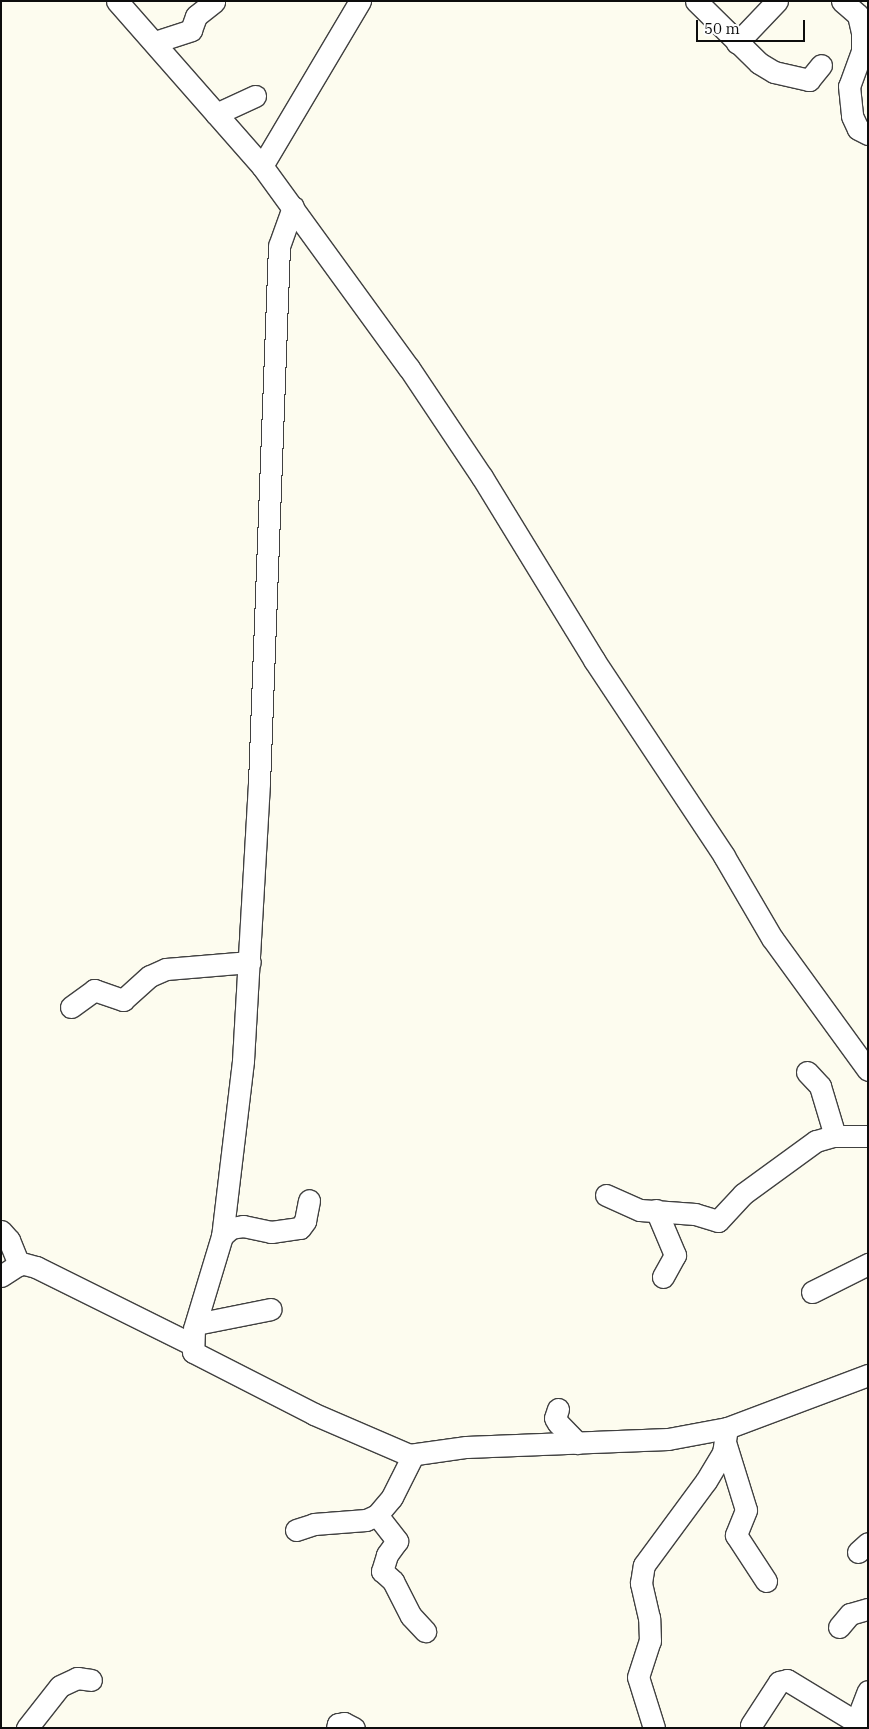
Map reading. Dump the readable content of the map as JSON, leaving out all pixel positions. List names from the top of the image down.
{
  "scale_bar": "50 m"
}
